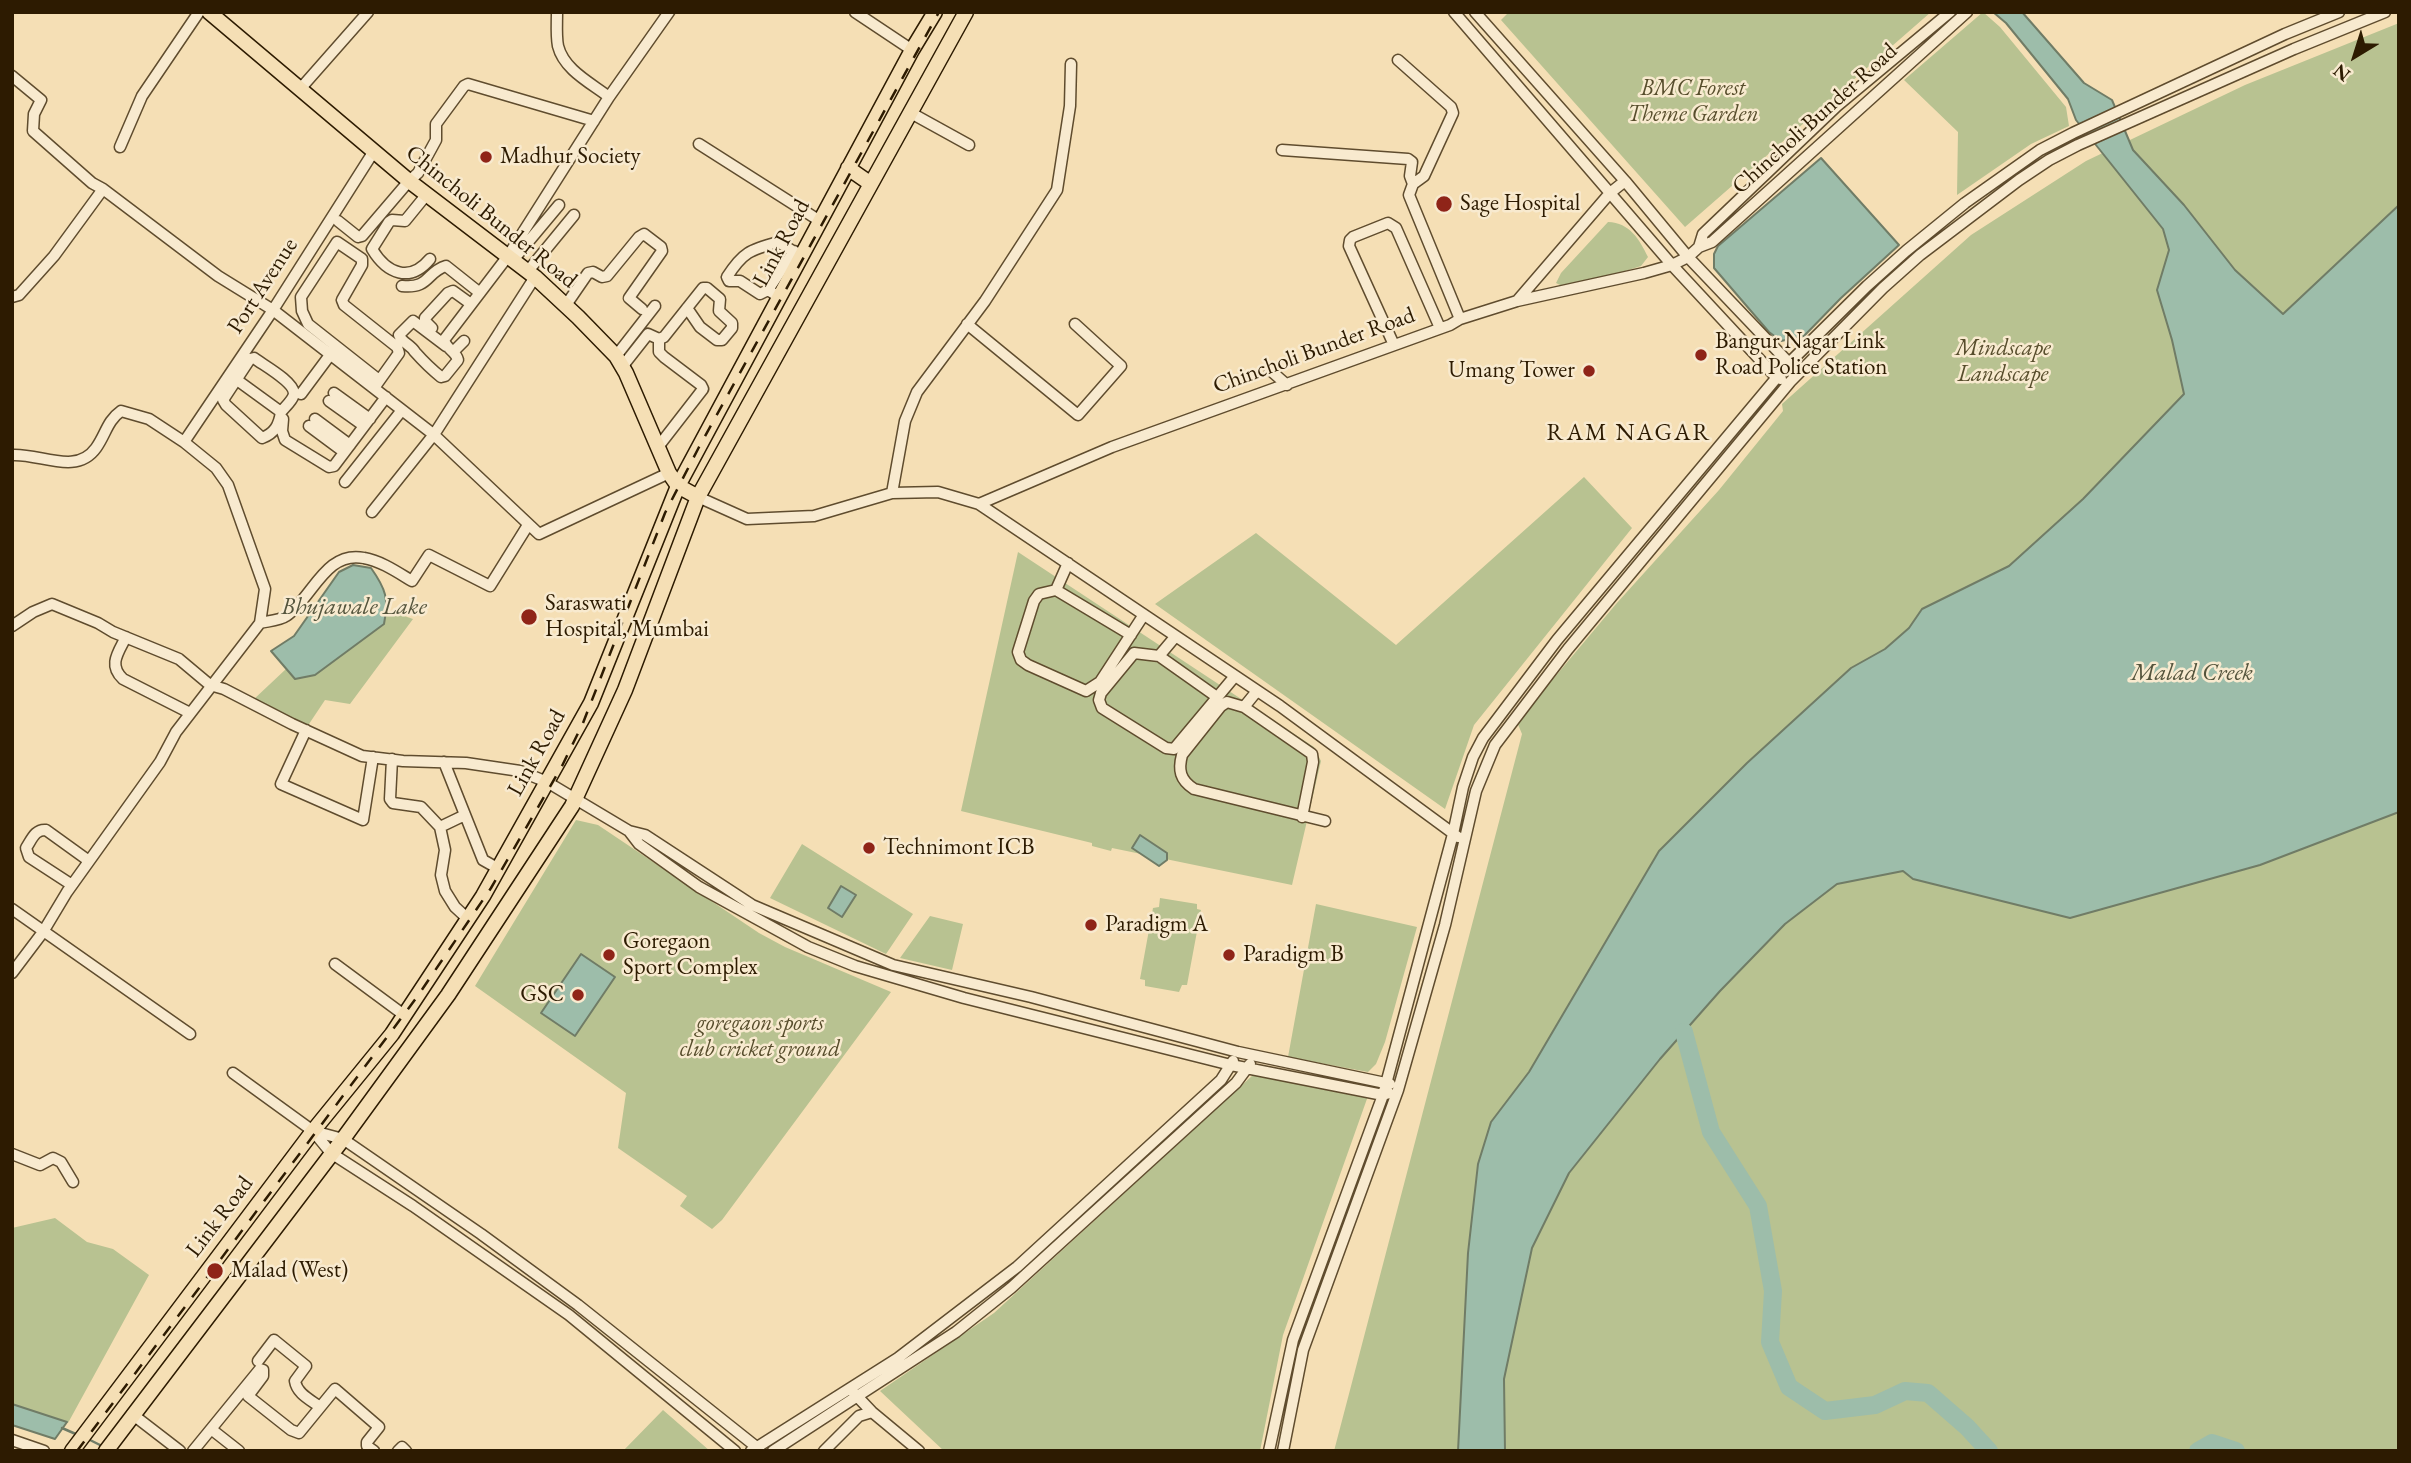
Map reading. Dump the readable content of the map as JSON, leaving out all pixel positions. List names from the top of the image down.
{
  "streets": {
    "main road": ["Chincholi Bunder Road", "Link Road"],
    "street": ["Port Avenue"]
  },
  "crossings": [
    ["Chincholi Bunder Road", "Link Road"],
    ["Chincholi Bunder Road", "Port Avenue"]
  ],
  "districts": ["RAM NAGAR"],
  "water": ["Bhujawale Lake", "Malad Creek"],
  "parks": ["BMC Forest Theme Garden", "Mindscape Landscape", "goregaon sports club cricket ground"],
  "places": [
    "Madhur Society",
    "Sage Hospital",
    "Bangur Nagar Link Road Police Station",
    "Umang Tower",
    "Saraswati Hospital, Mumbai",
    "Technimont ICB",
    "Paradigm A",
    "Goregaon Sport Complex",
    "Paradigm B",
    "GSC",
    "Malad (West)"
  ],
  "north": "bottom left"
}
